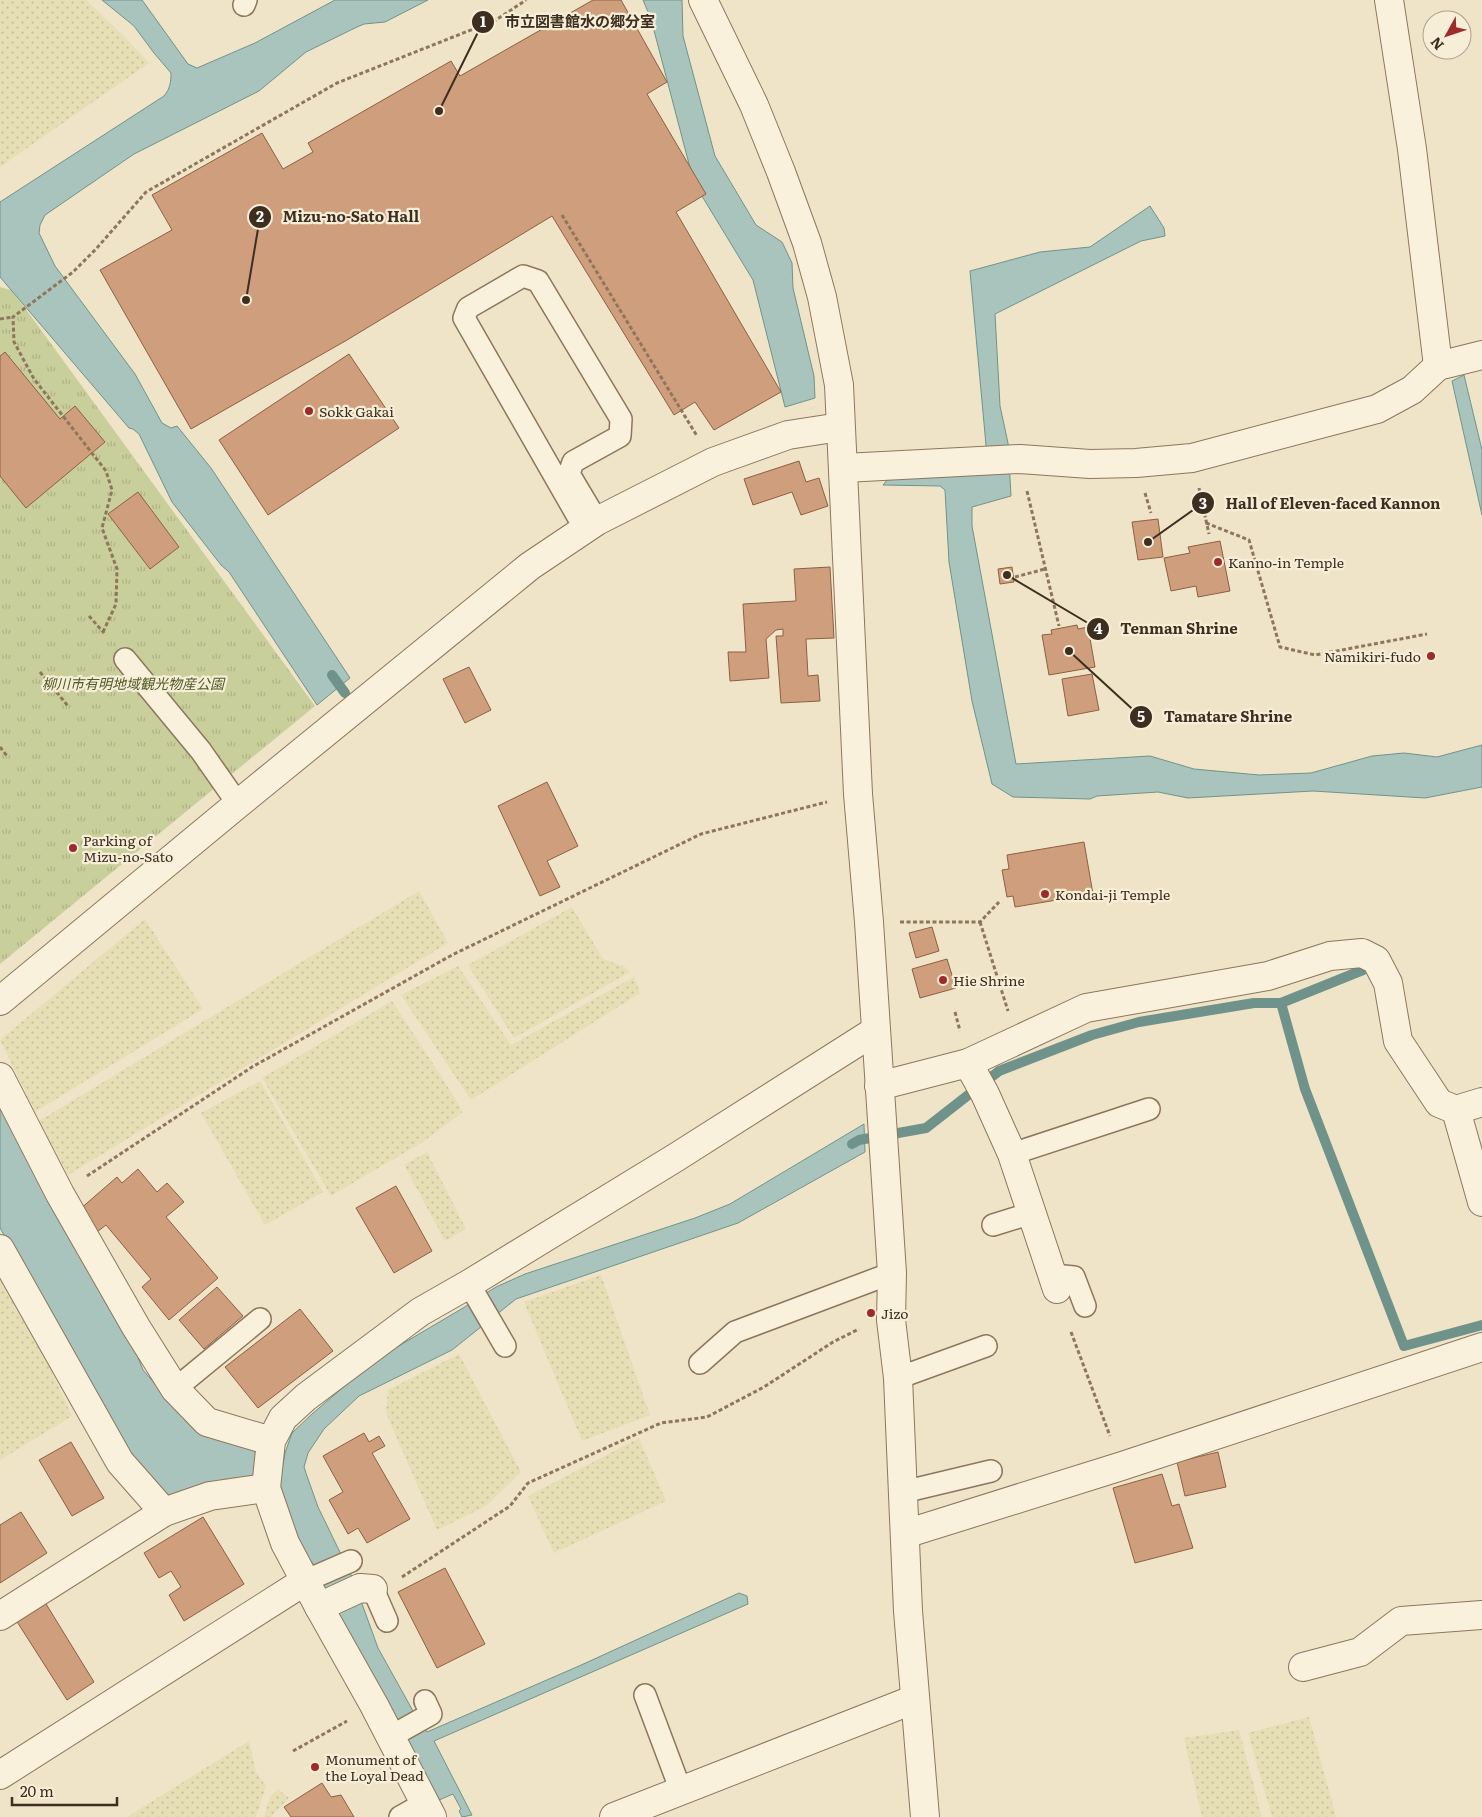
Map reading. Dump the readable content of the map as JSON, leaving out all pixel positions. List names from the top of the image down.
{
  "parks": ["柳川市有明地域観光物産公園"],
  "places": [
    "市立図書館水の郷分室",
    "Mizu-no-Sato Hall",
    "Sokk Gakai",
    "Hall of Eleven-faced Kannon",
    "Kanno-in Temple",
    "Tenman Shrine",
    "Tamatare Shrine",
    "Namikiri-fudo",
    "Parking of Mizu-no-Sato",
    "Kondai-ji Temple",
    "Hie Shrine",
    "Jizo",
    "Monument of the Loyal Dead"
  ],
  "scale_bar": "20 m",
  "north": "bottom left"
}
